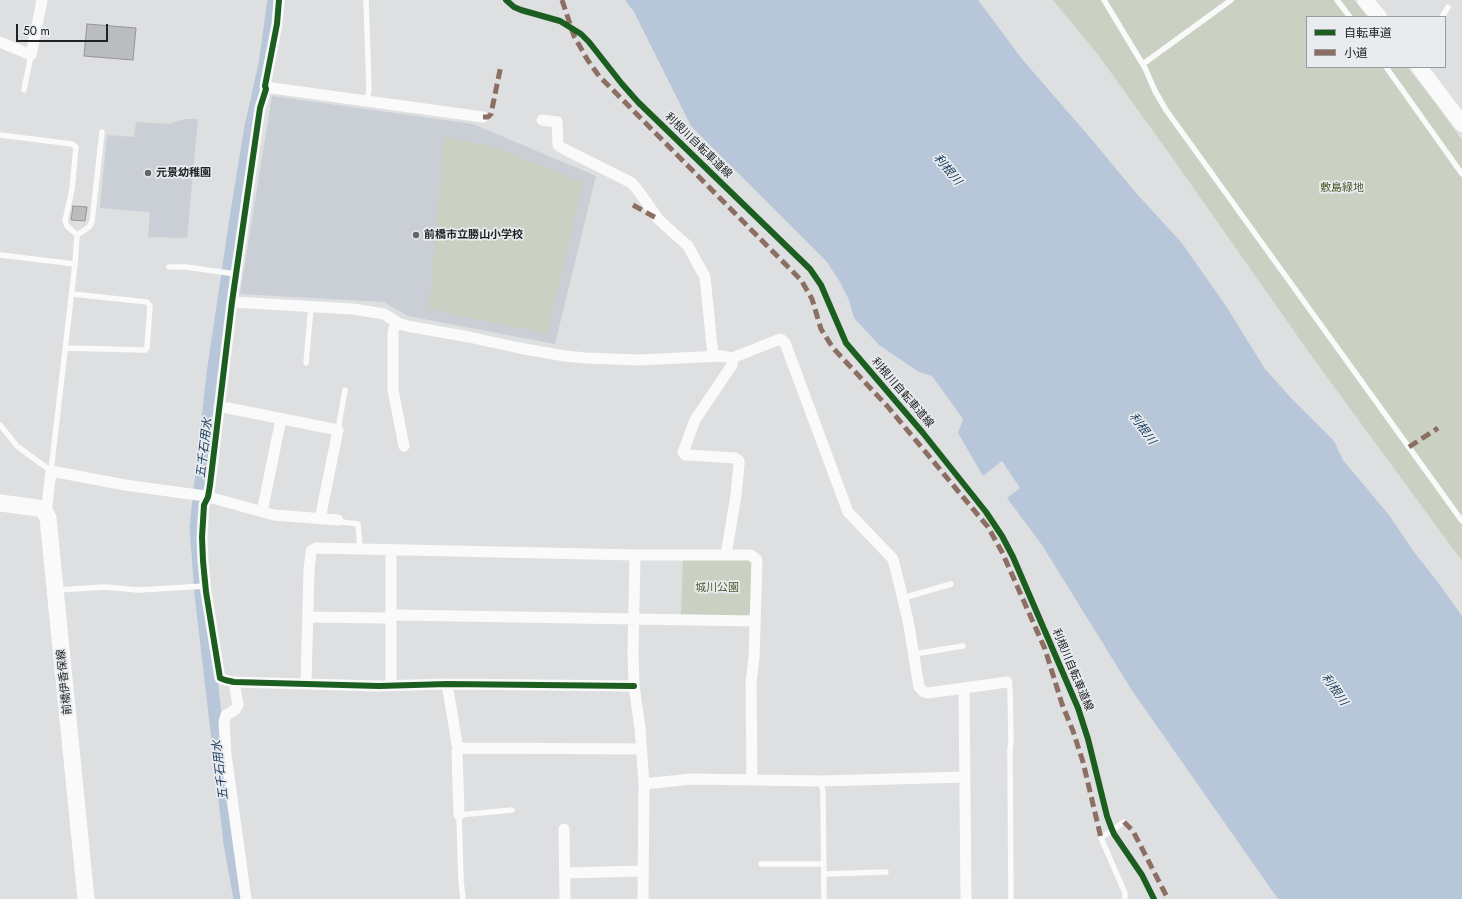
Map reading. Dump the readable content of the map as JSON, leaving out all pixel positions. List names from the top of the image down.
{
  "streets": {
    "main road": ["前橋伊香保線"],
    "cycle path": ["利根川自転車道線"]
  },
  "water": ["利根川", "五千石用水"],
  "parks": ["敷島緑地", "城川公園"],
  "places": ["元景幼稚園", "前橋市立勝山小学校"],
  "legend": ["自転車道", "小道"],
  "scale_bar": "50 m"
}
